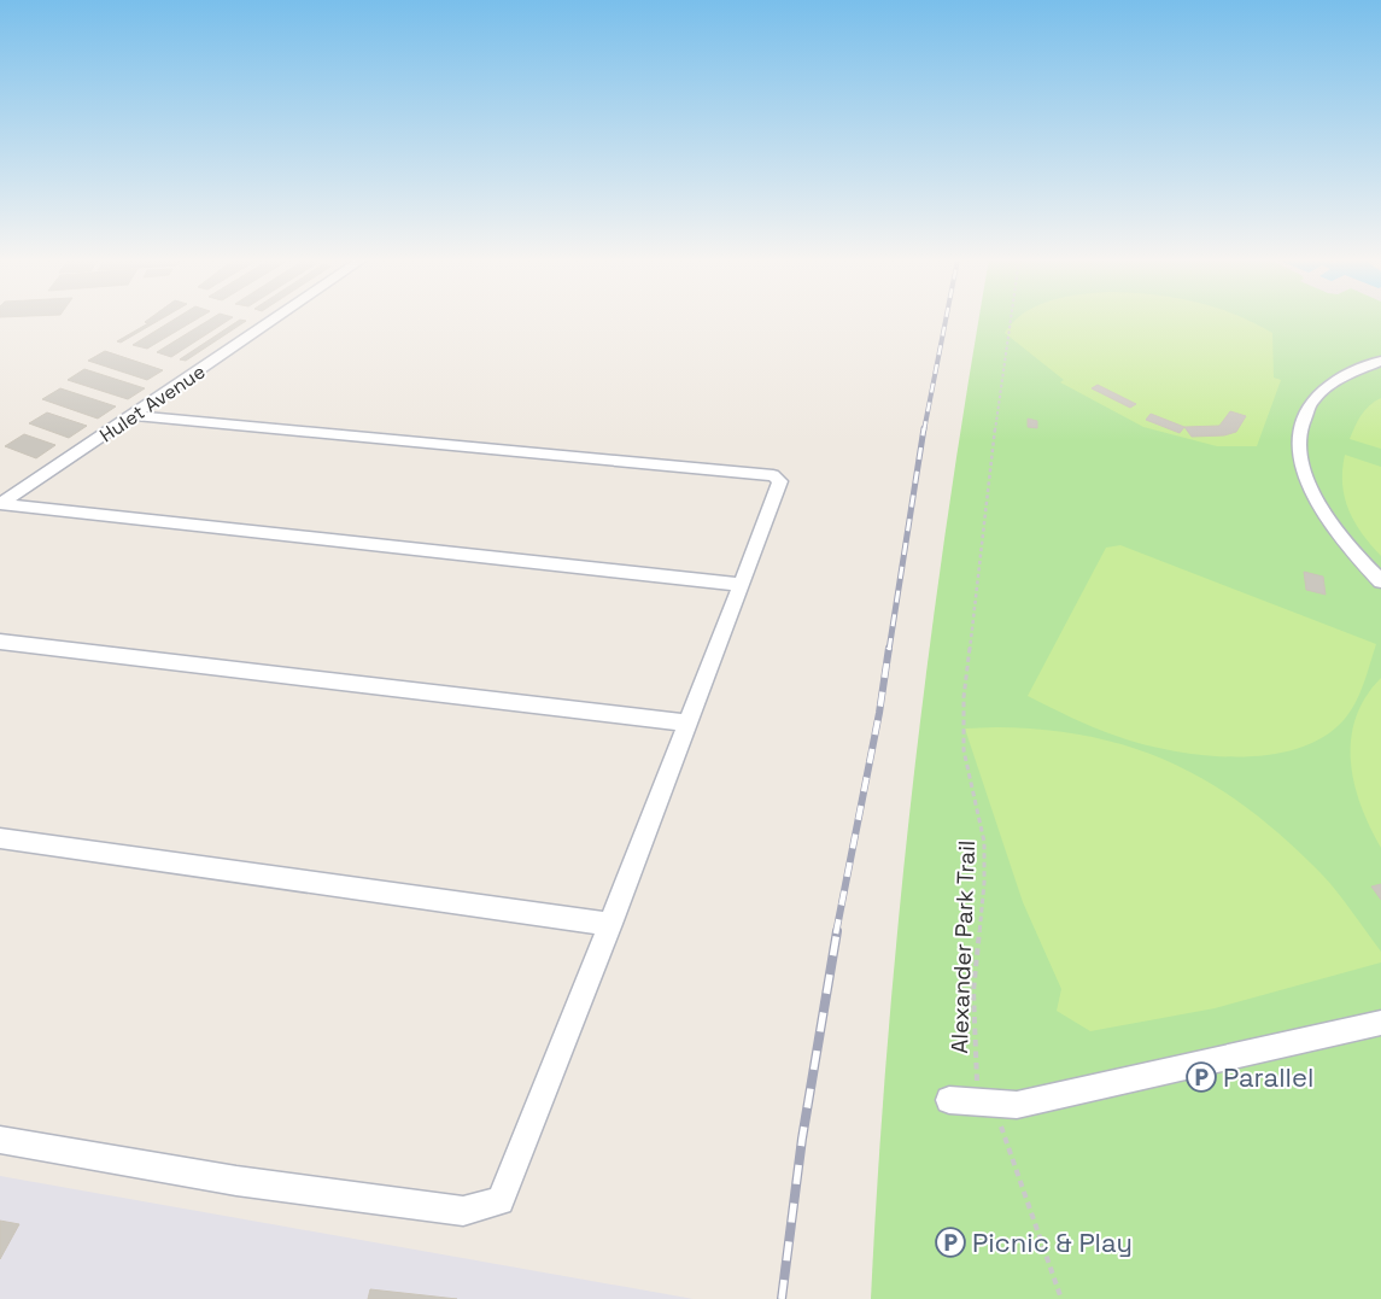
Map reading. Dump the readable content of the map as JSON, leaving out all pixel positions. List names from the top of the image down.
{
  "streets": {
    "street": ["Hulet Avenue"],
    "path": ["Alexander Park Trail"]
  },
  "places": {
    "parking": ["Parallel", "Picnic & Play"]
  }
}
